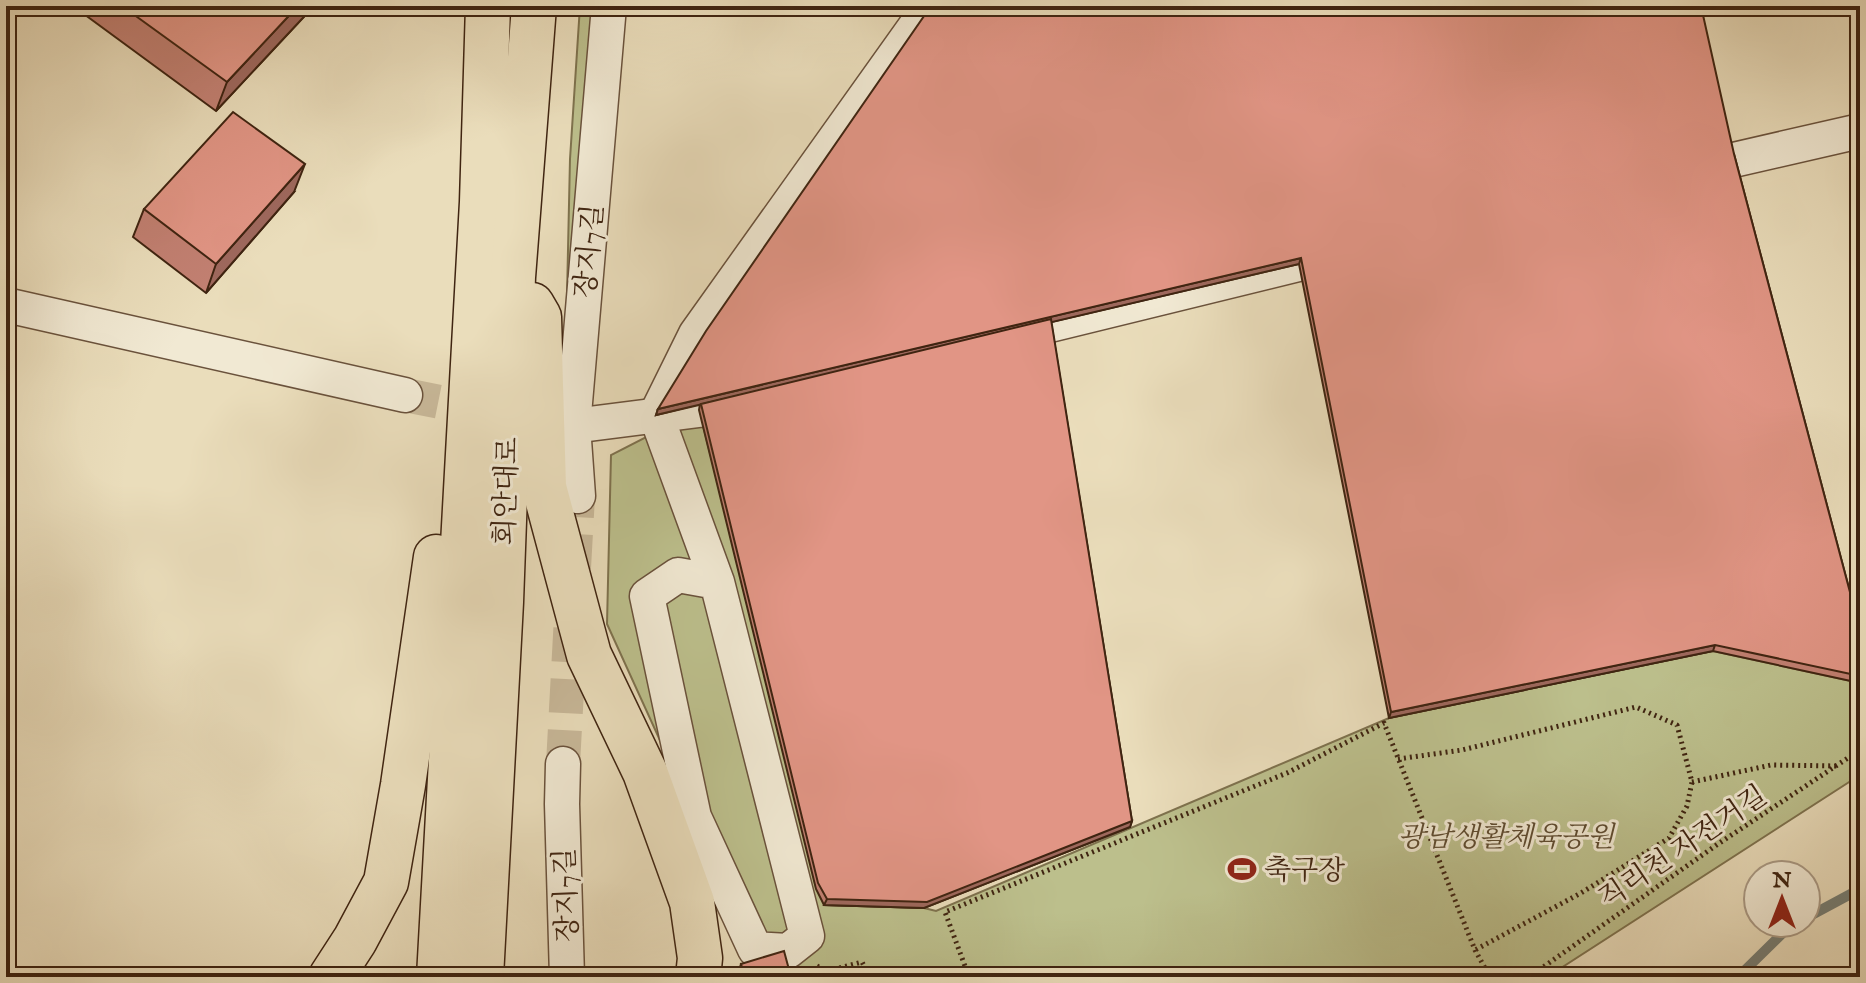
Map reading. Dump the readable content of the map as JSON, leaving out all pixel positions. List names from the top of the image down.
{
  "streets": {
    "highway": ["회안대로"],
    "street": ["장지7길"],
    "path": ["직리천 자전거길"]
  },
  "parks": ["광남생활체육공원"],
  "places": {
    "sports": ["축구장"]
  },
  "north": "top"
}
